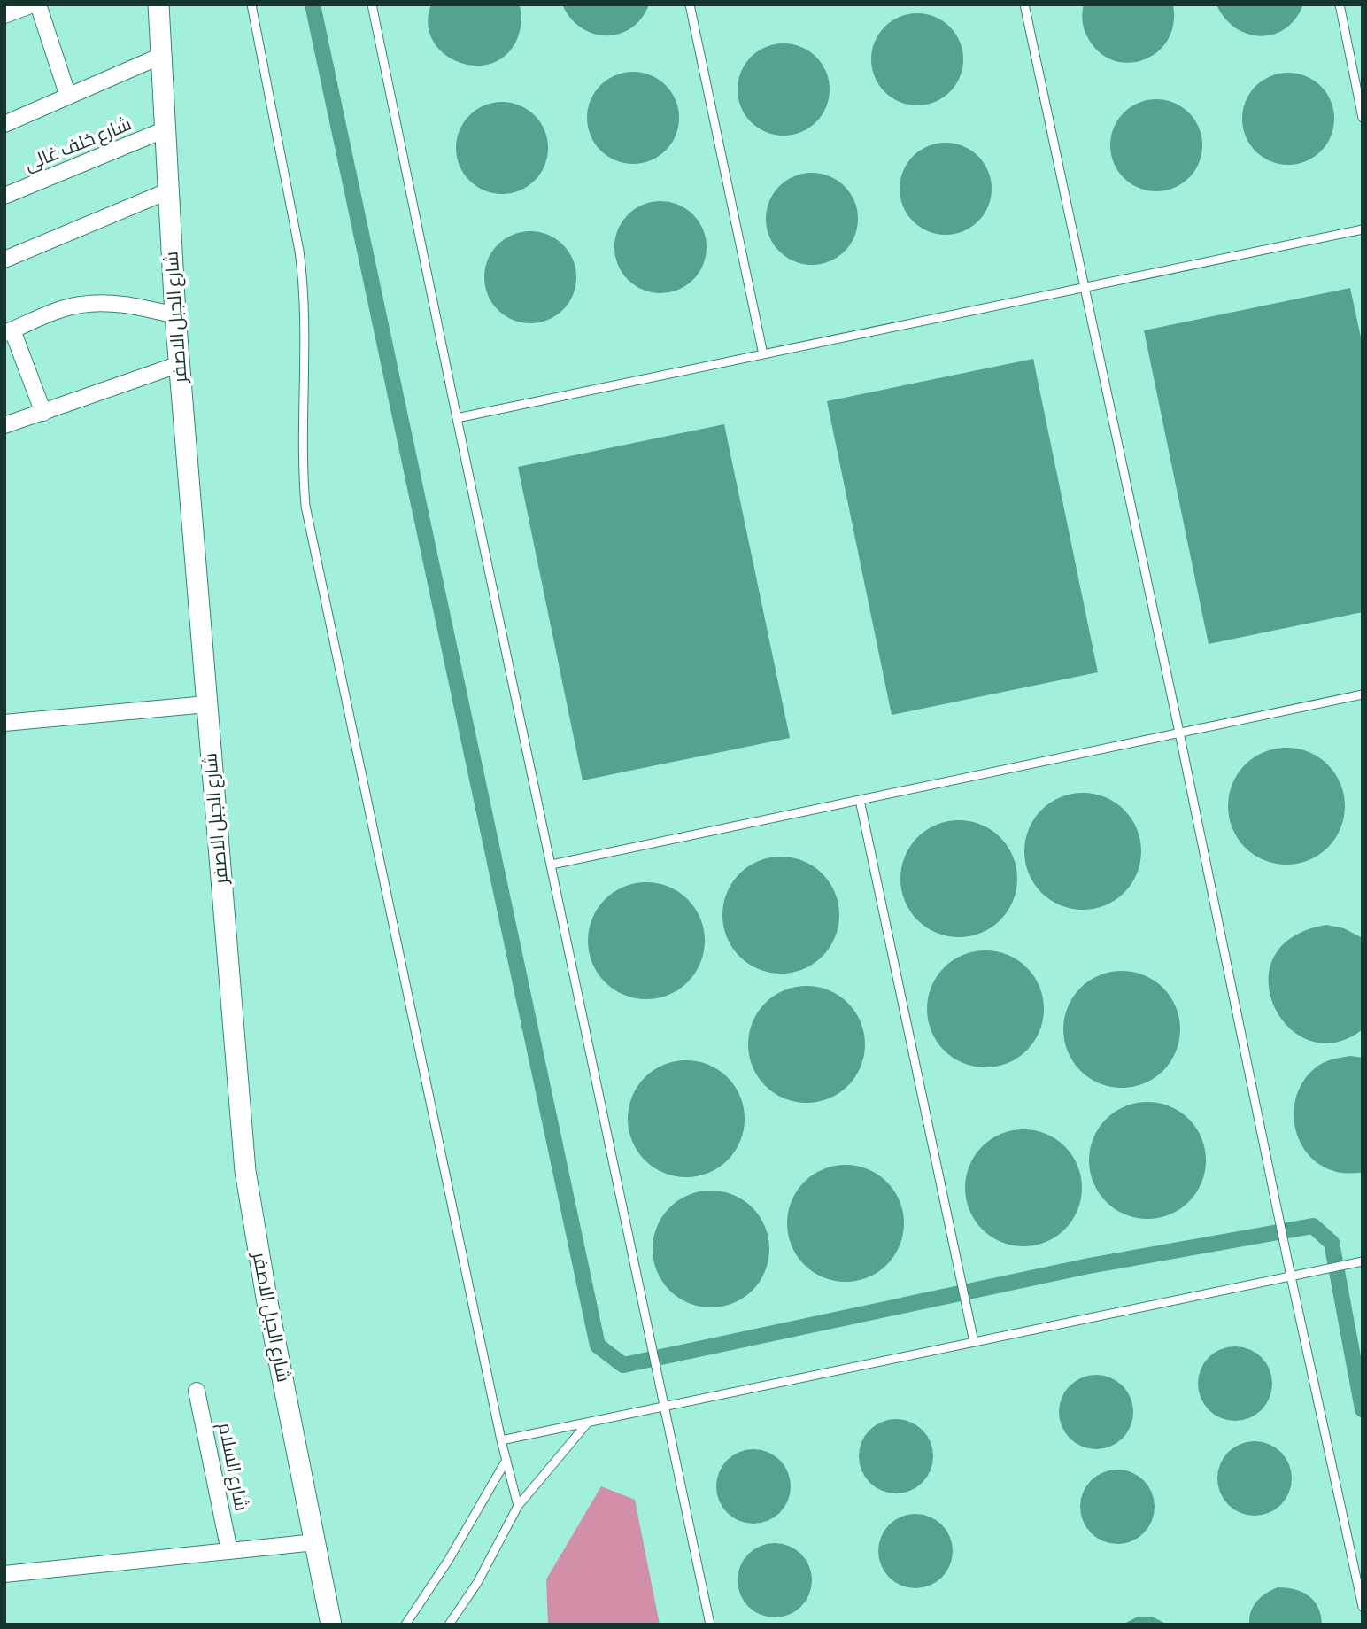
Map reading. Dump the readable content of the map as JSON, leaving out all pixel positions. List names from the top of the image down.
{
  "streets": {
    "street": ["شارع خلف غالى", "شارع الجبل الاصفر", "شارع السلام"]
  },
  "crossings": [
    ["شارع خلف غالى", "شارع الجبل الاصفر"]
  ]
}
